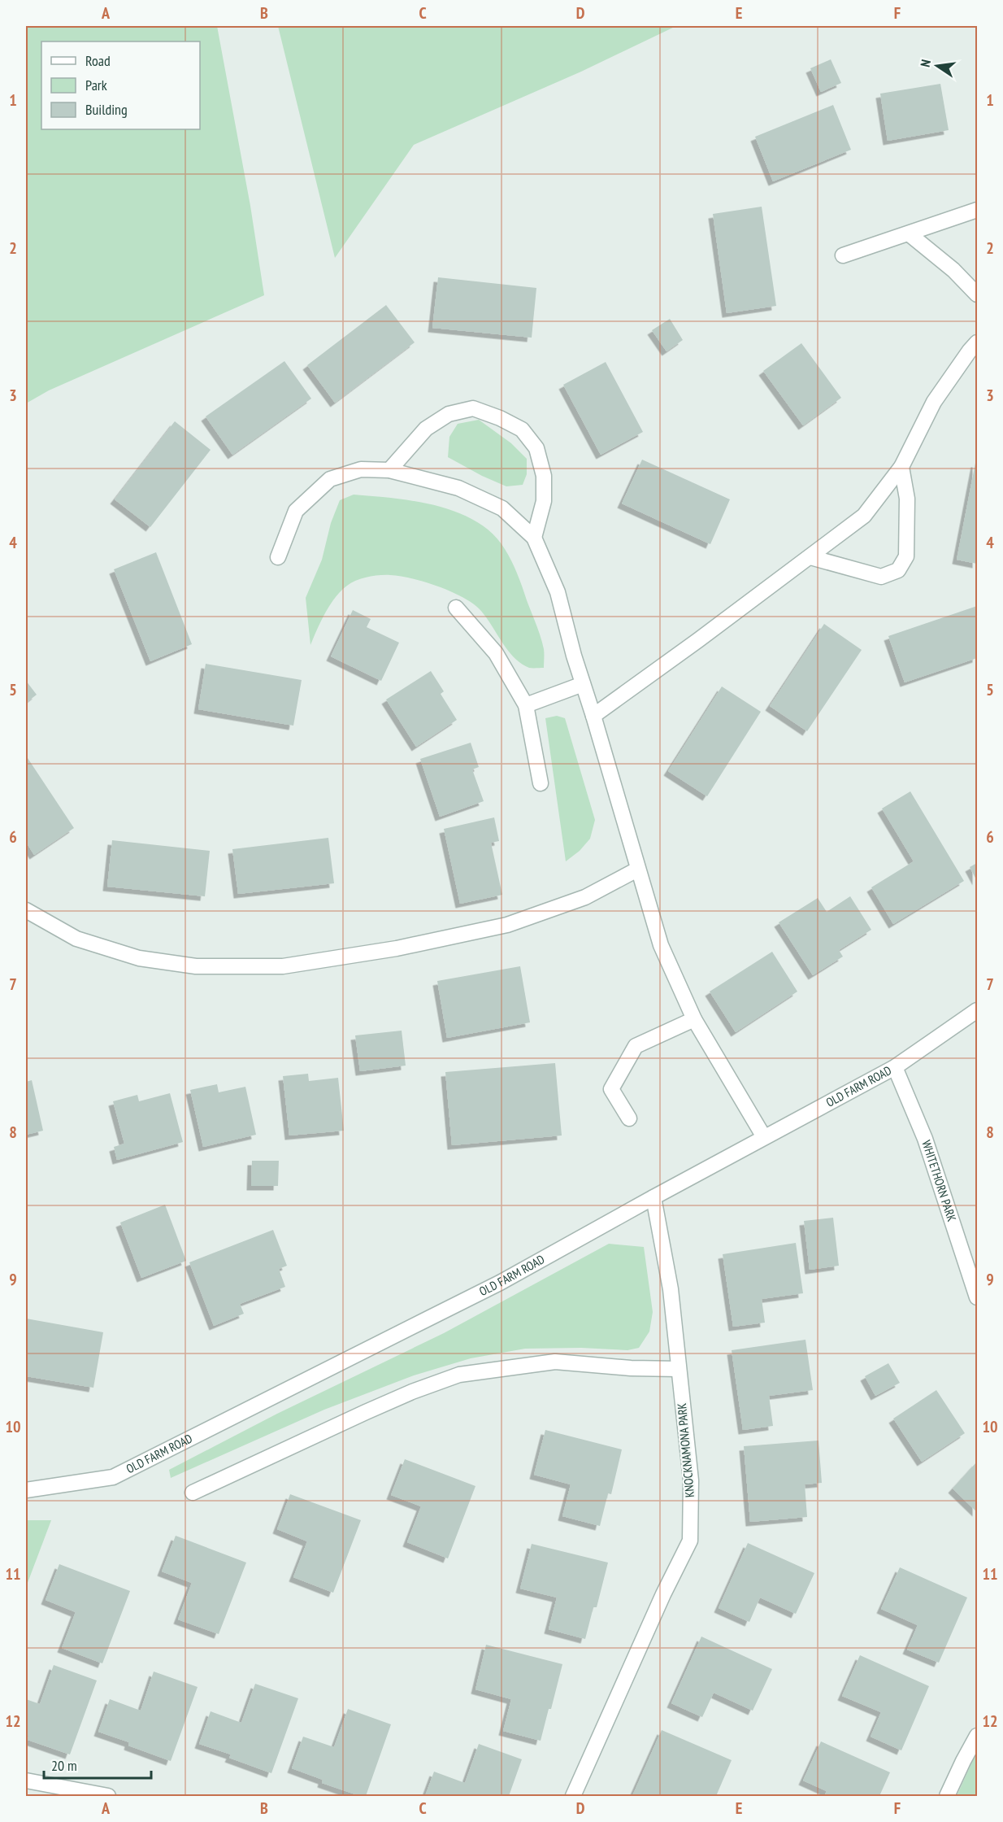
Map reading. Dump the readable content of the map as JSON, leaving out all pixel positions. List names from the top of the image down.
{
  "streets": {
    "street": ["OLD FARM ROAD", "WHITETHORN PARK", "KNOCKNAMONA PARK"]
  },
  "crossings": [
    ["OLD FARM ROAD", "WHITETHORN PARK"],
    ["OLD FARM ROAD", "KNOCKNAMONA PARK"]
  ],
  "legend": ["Road", "Park", "Building"],
  "scale_bar": "20 m",
  "north": "left",
  "grid": {
    "columns": [
      "A",
      "B",
      "C",
      "D",
      "E",
      "F"
    ],
    "rows": [
      "1",
      "2",
      "3",
      "4",
      "5",
      "6",
      "7",
      "8",
      "9",
      "10",
      "11",
      "12"
    ]
  }
}
